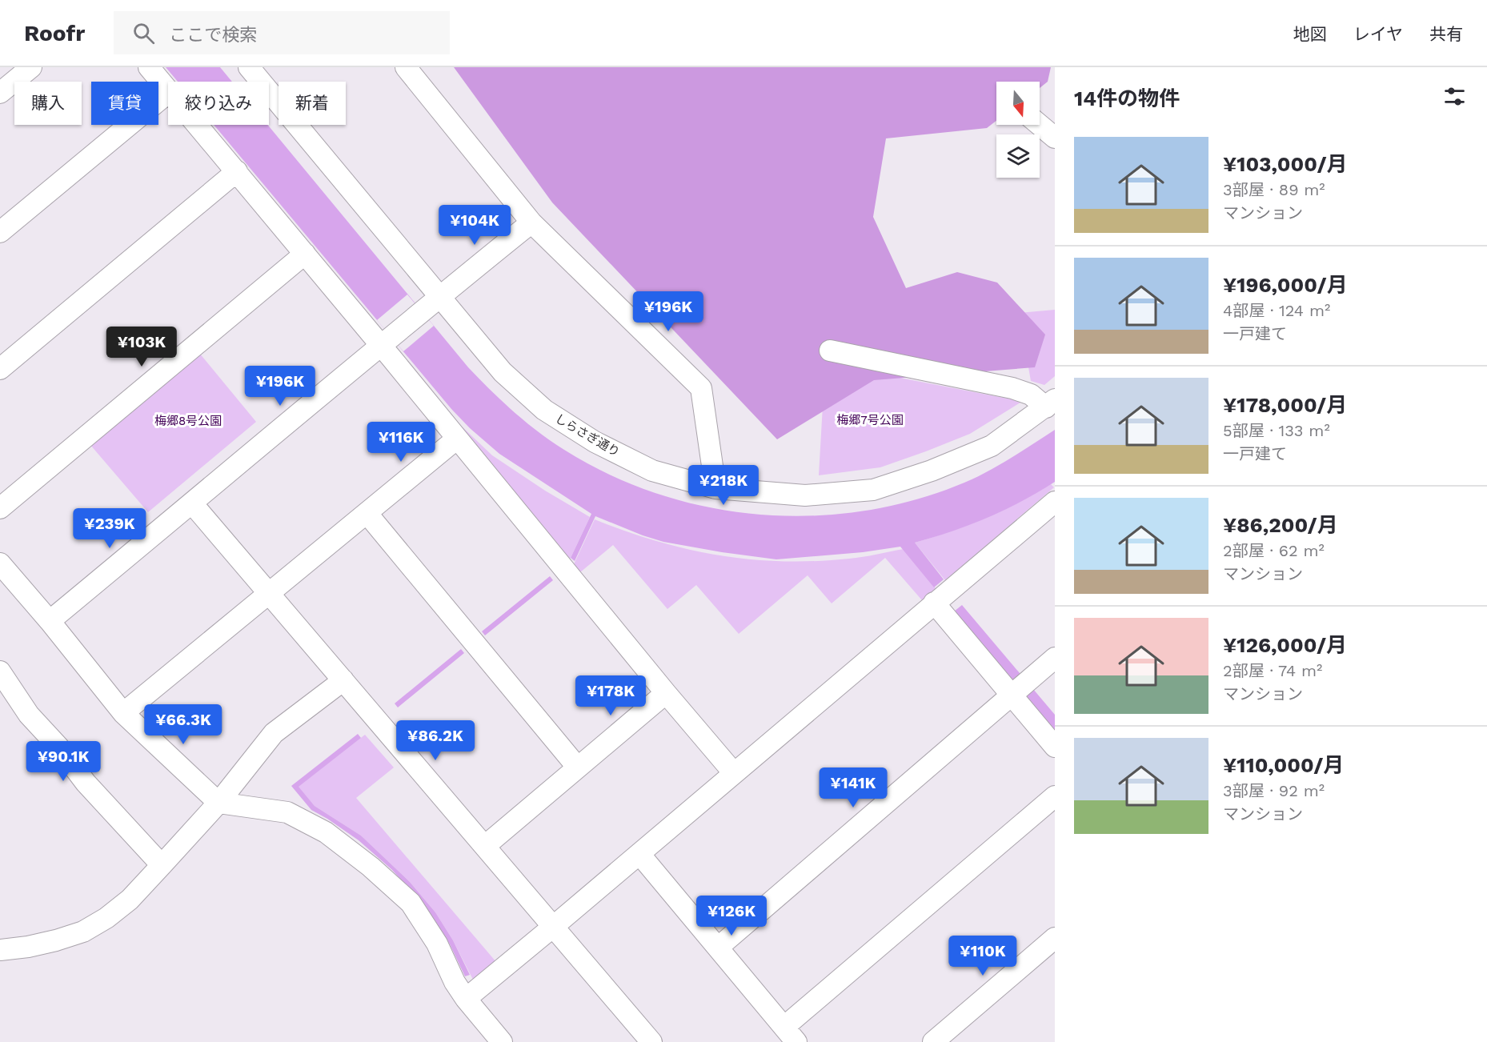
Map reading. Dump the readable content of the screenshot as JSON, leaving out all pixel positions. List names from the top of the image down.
{
  "streets": {
    "street": ["しらさぎ通り"]
  },
  "parks": ["梅郷7号公園", "梅郷8号公園"],
  "north": "bottom",
  "page": {
    "header": "Roofr",
    "search": "ここで検索",
    "nav": ["地図", "レイヤ", "共有"],
    "heading": "14件の物件",
    "chip": [
      "購入",
      "賃貸",
      "絞り込み",
      "新着"
    ],
    "list": [
      {
        "name": "¥103,000/月",
        "note": "3部屋 · 89 m² · マンション"
      },
      {
        "name": "¥196,000/月",
        "note": "4部屋 · 124 m² · 一戸建て"
      },
      {
        "name": "¥178,000/月",
        "note": "5部屋 · 133 m² · 一戸建て"
      },
      {
        "name": "¥86,200/月",
        "note": "2部屋 · 62 m² · マンション"
      },
      {
        "name": "¥126,000/月",
        "note": "2部屋 · 74 m² · マンション"
      },
      {
        "name": "¥110,000/月",
        "note": "3部屋 · 92 m² · マンション"
      }
    ],
    "price": [
      "¥104K",
      "¥196K",
      "¥103K",
      "¥196K",
      "¥116K",
      "¥218K",
      "¥239K",
      "¥178K",
      "¥66.3K",
      "¥86.2K",
      "¥90.1K",
      "¥141K",
      "¥126K",
      "¥110K"
    ]
  }
}
